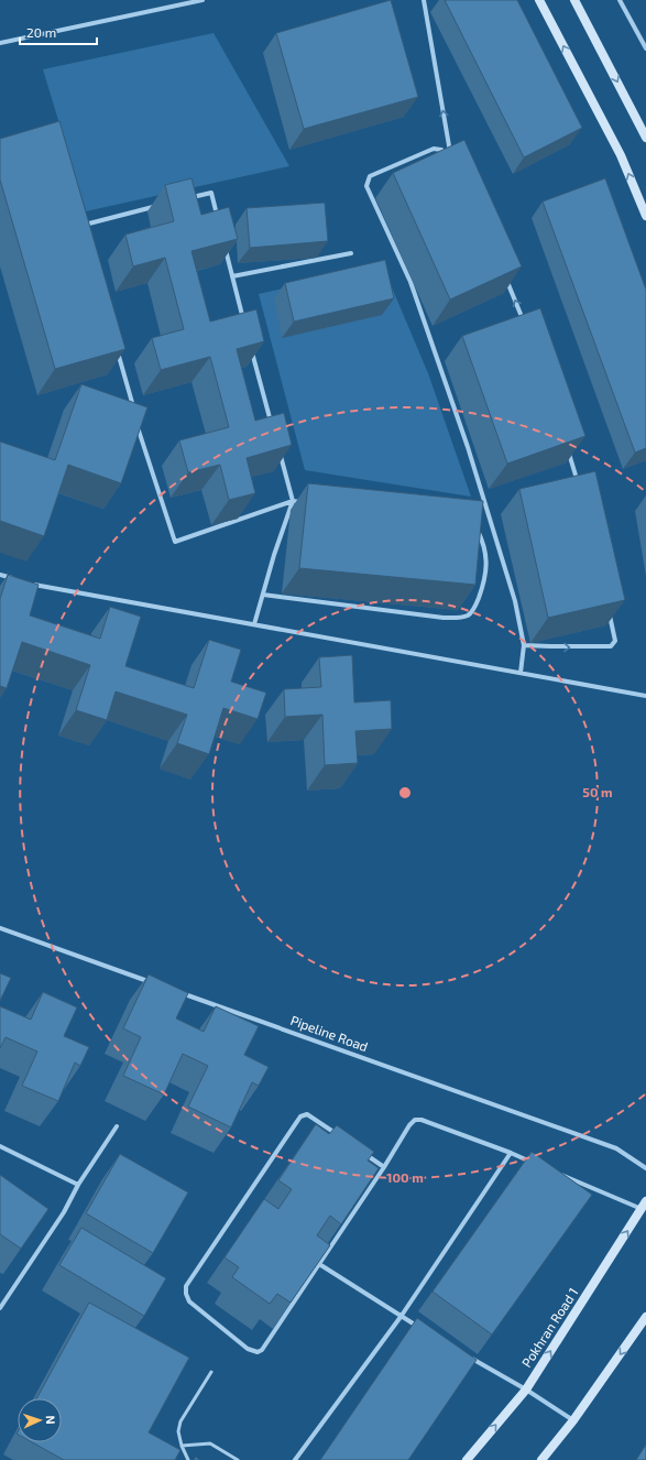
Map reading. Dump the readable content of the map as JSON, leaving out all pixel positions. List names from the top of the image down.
{
  "streets": {
    "main road": ["Pokhran Road 1"],
    "street": ["Pipeline Road"]
  },
  "scale_bar": "20 m",
  "north": "right",
  "rings": ["50 m", "100 m"]
}
